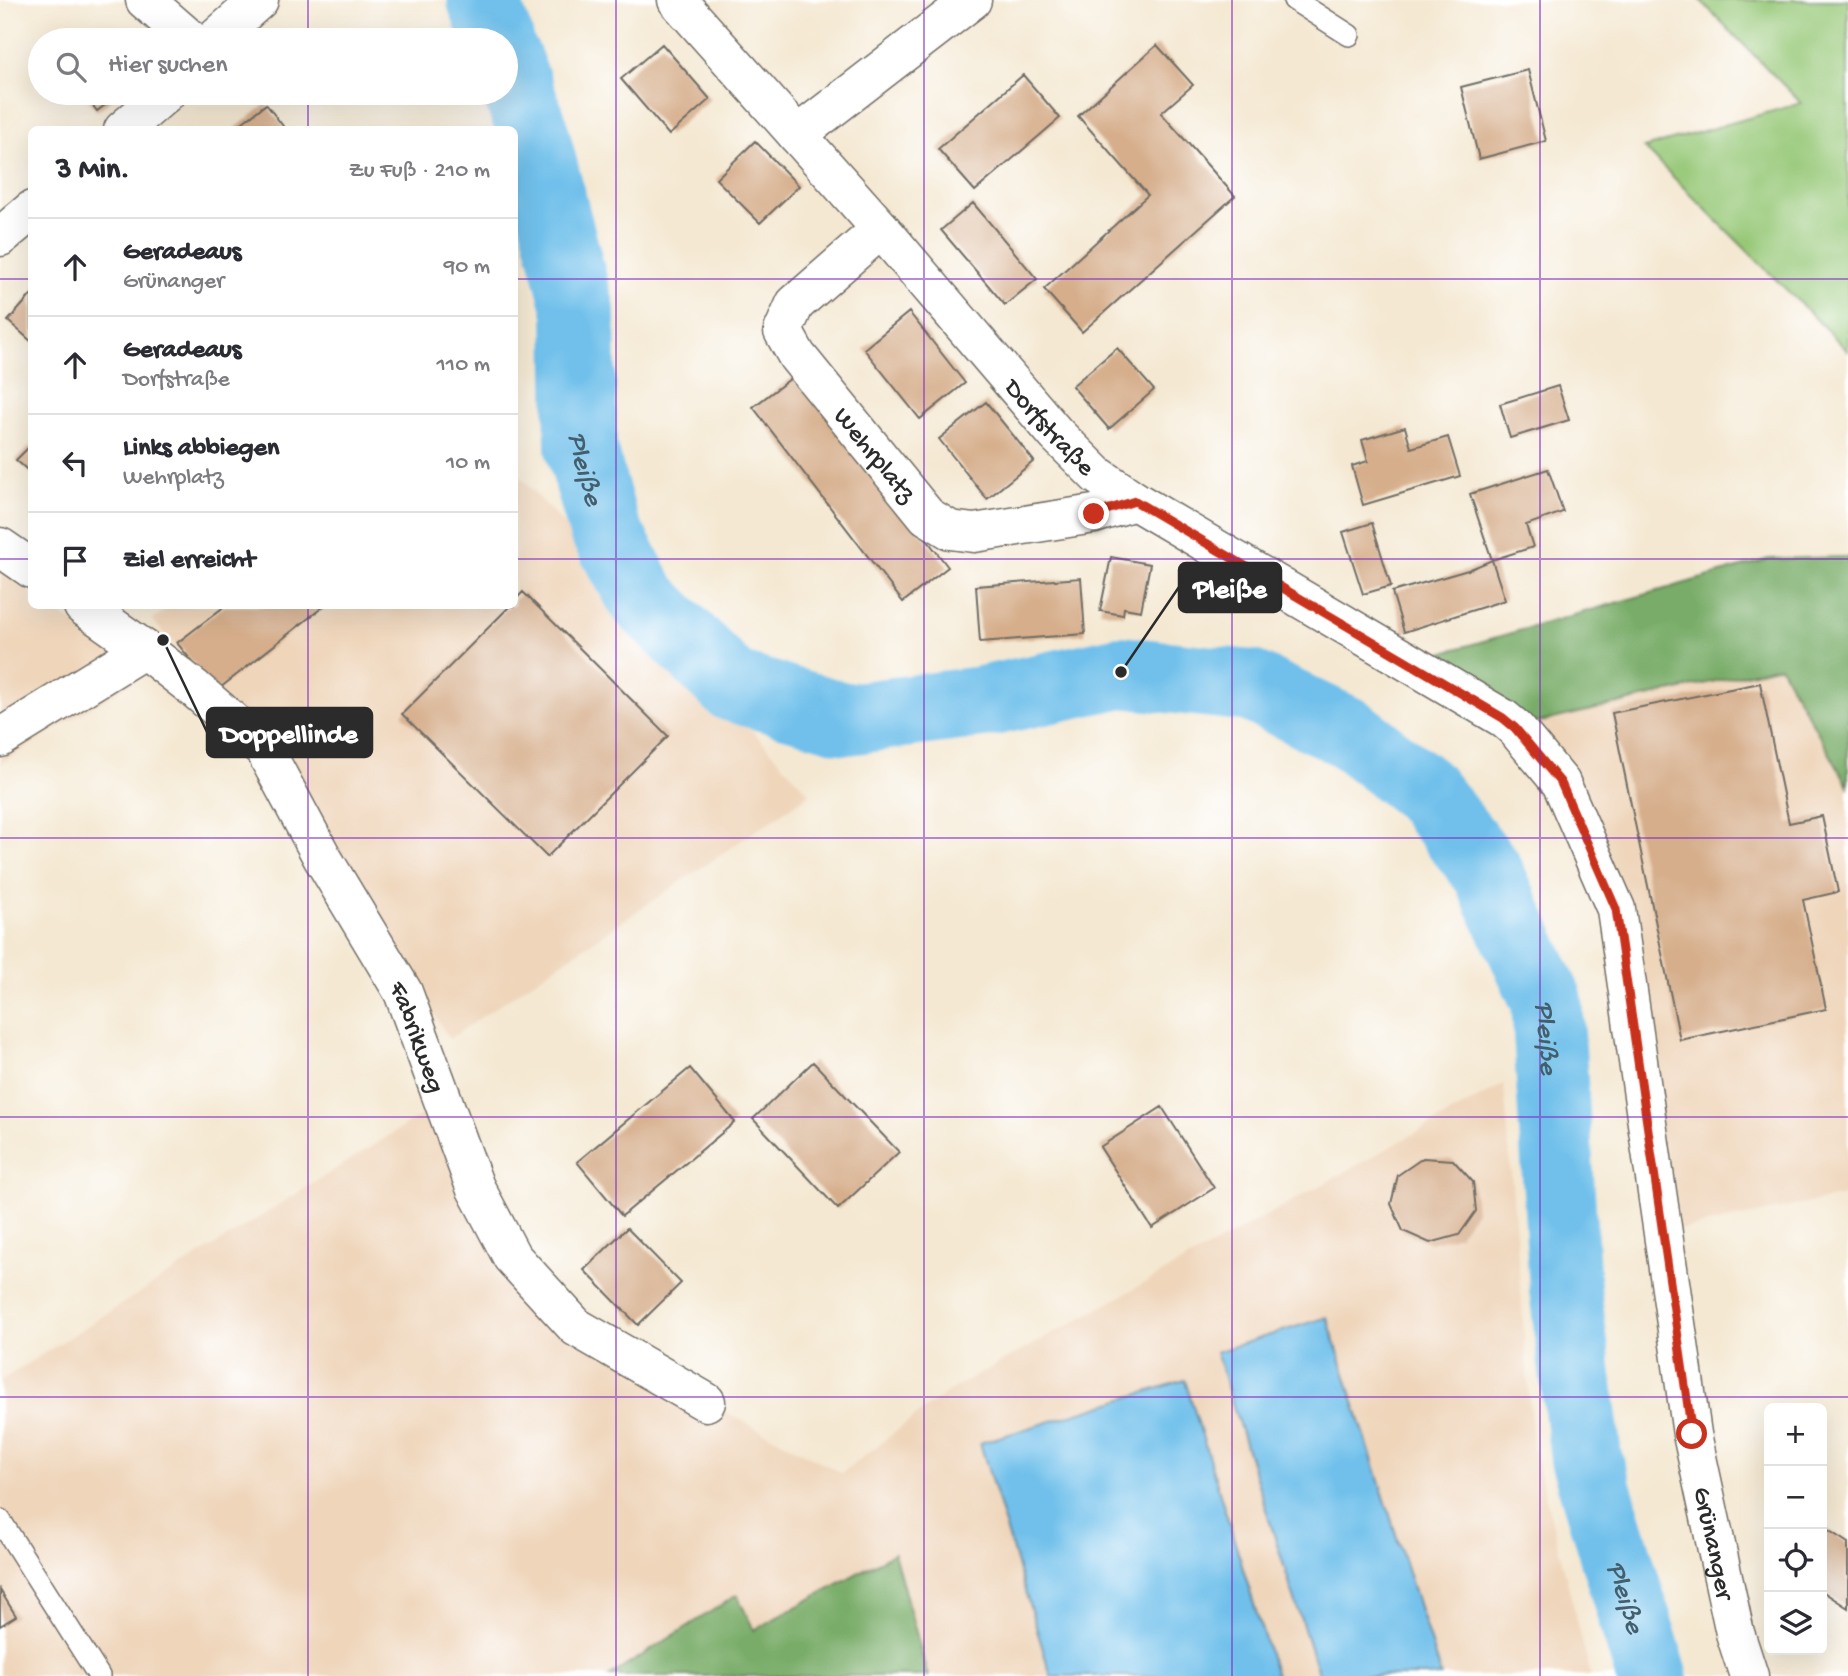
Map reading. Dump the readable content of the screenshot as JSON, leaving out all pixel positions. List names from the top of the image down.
{
  "streets": {
    "street": [
      "Dorfstraße",
      "Wehrplatz",
      "Fabrikweg",
      "Grünanger"
    ]
  },
  "crossings": [
    ["Dorfstraße", "Wehrplatz"],
    ["Dorfstraße", "Grünanger"]
  ],
  "water": ["Pleiße"],
  "places": ["Doppellinde", "Pleiße"],
  "page": {
    "search": "Hier suchen",
    "heading": ["3 Min.", "Zu Fuß · 210 m"],
    "list": [
      ["Geradeaus", "Grünanger", "90 m"],
      ["Geradeaus", "Dorfstraße", "110 m"],
      ["Links abbiegen", "Wehrplatz", "10 m"],
      "Ziel erreicht"
    ],
    "map_buttons": ["+", "−"]
  }
}
